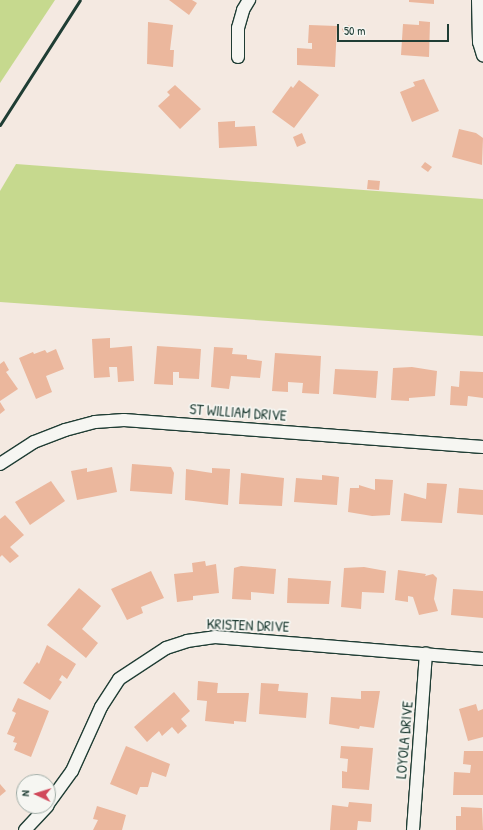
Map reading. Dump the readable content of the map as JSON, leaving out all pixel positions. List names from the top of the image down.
{
  "streets": {
    "street": ["ST WILLIAM DRIVE", "KRISTEN DRIVE", "LOYOLA DRIVE"]
  },
  "crossings": [
    ["KRISTEN DRIVE", "LOYOLA DRIVE"]
  ],
  "scale_bar": "50 m",
  "north": "left"
}
